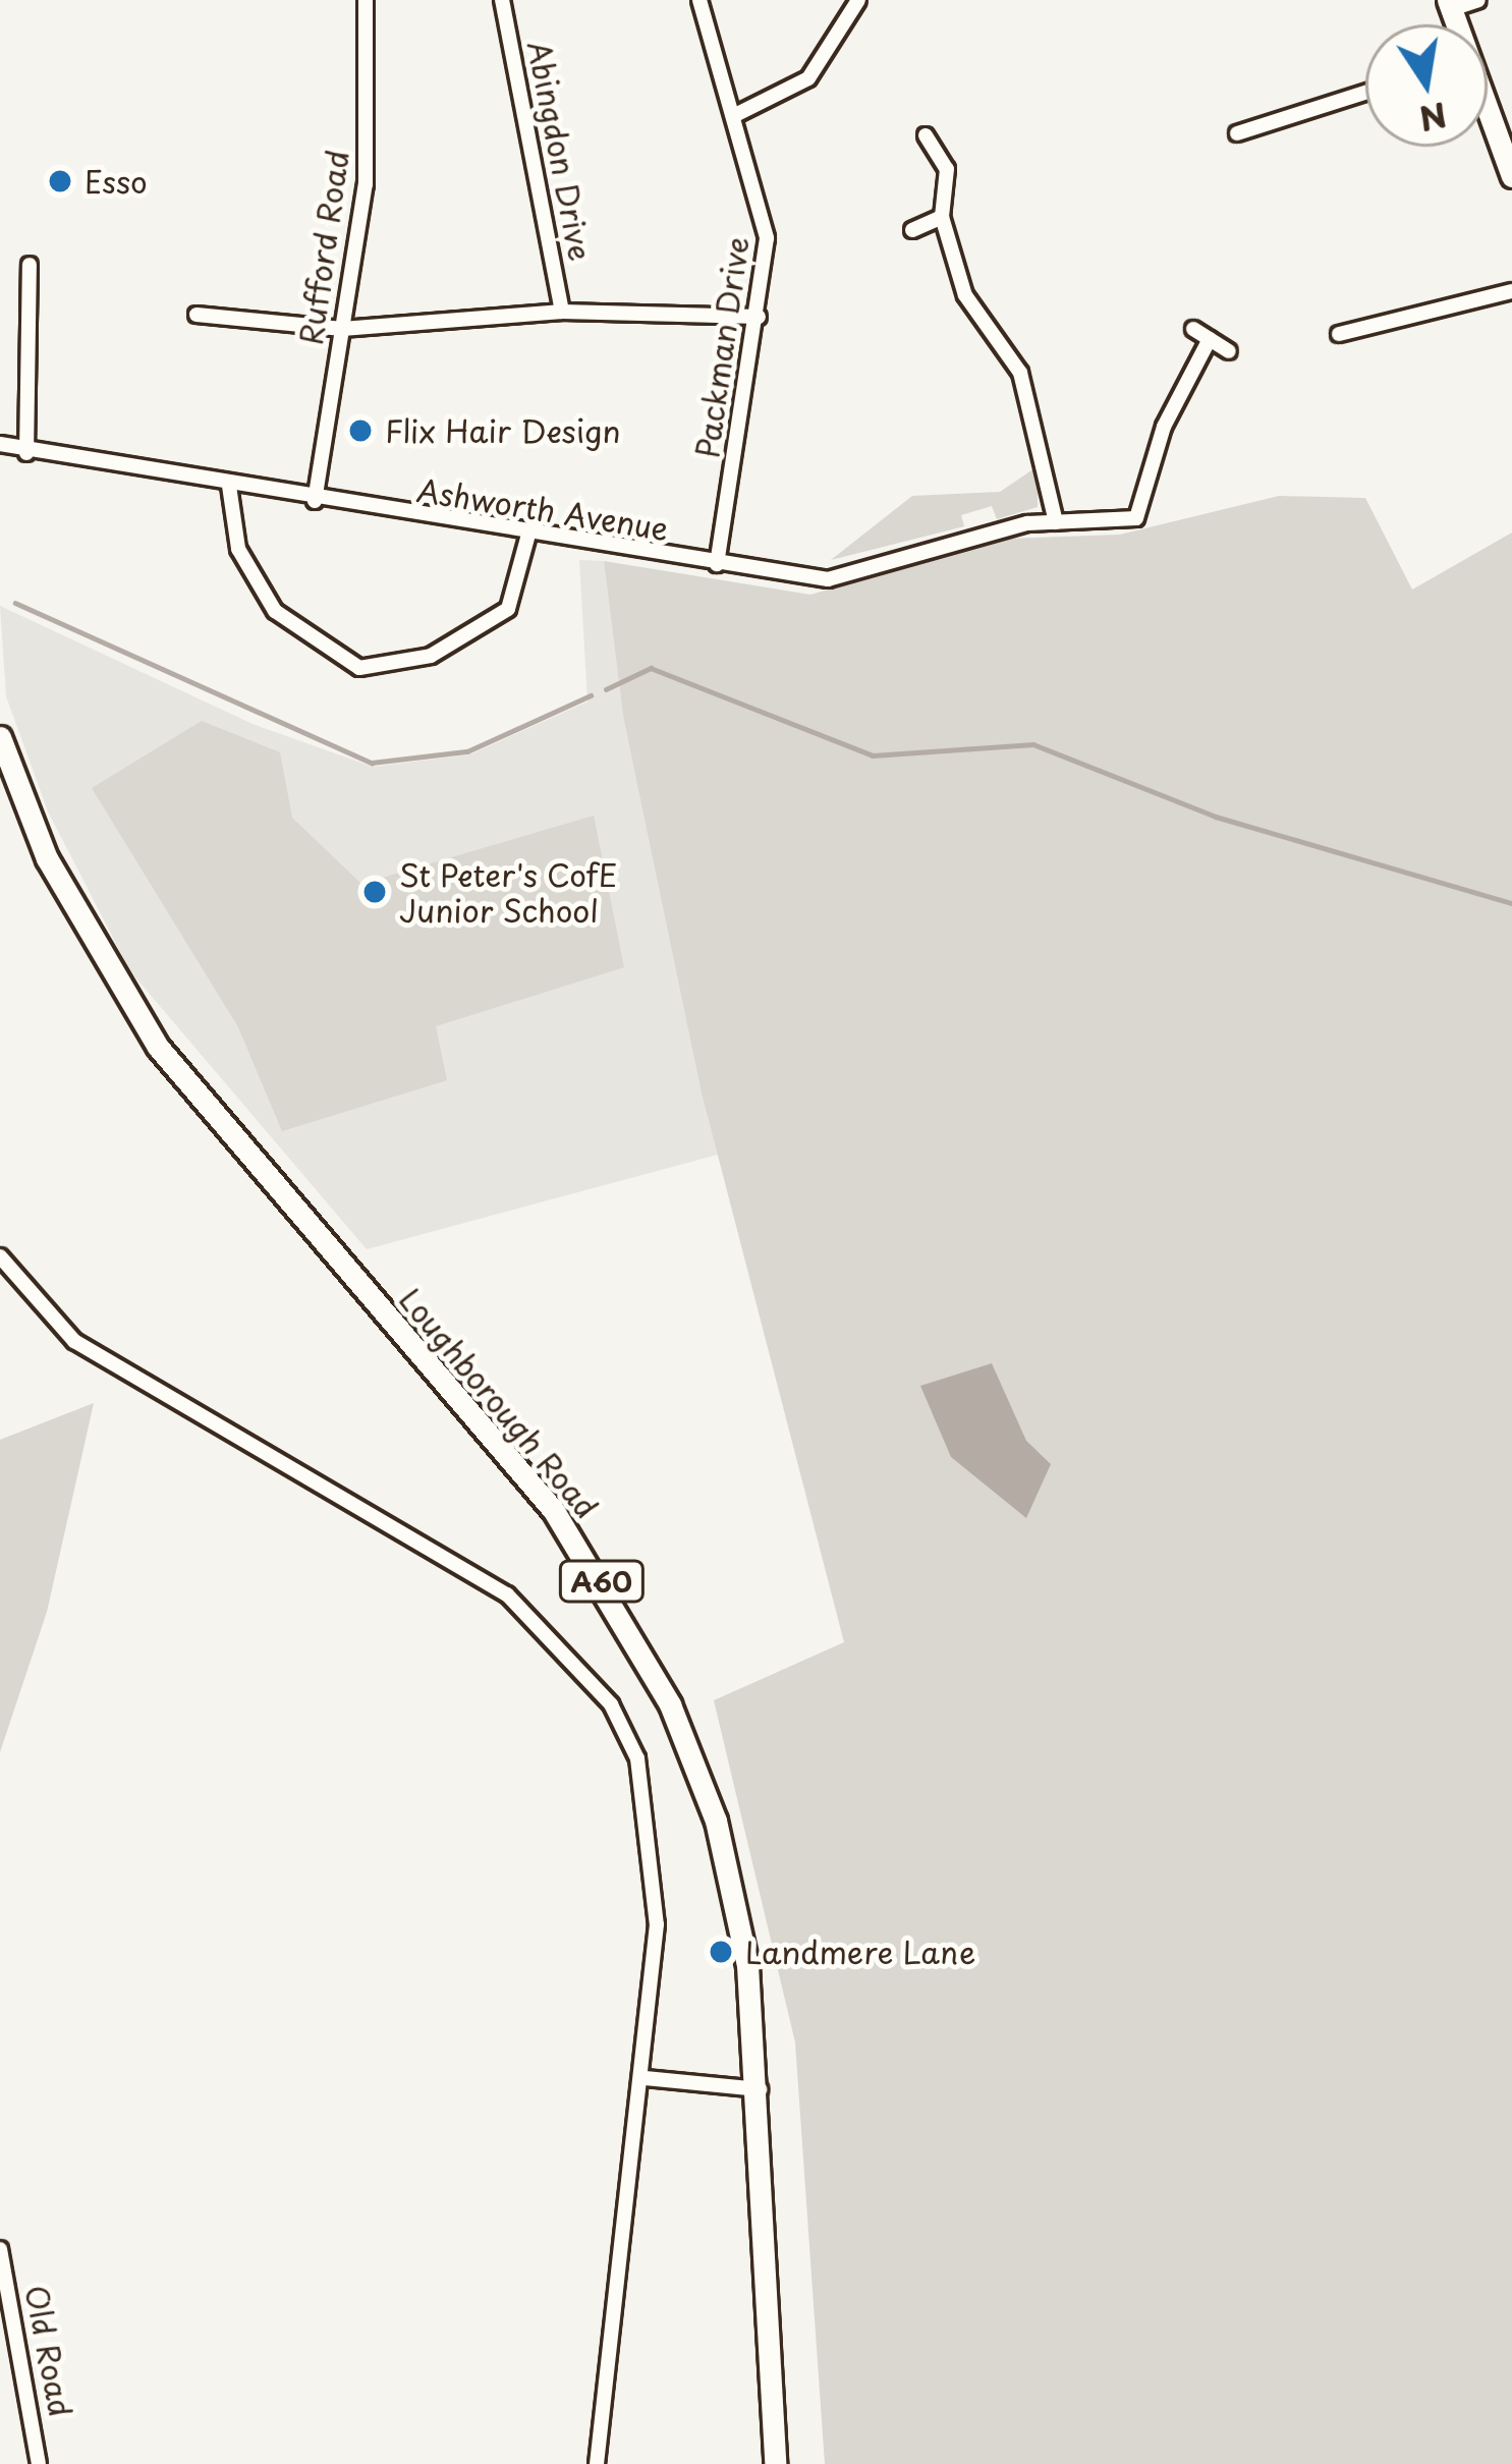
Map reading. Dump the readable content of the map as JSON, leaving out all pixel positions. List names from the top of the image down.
{
  "streets": {
    "main road": ["Loughborough Road", "A60"],
    "street": [
      "Abingdon Drive",
      "Rufford Road",
      "Packman Drive",
      "Ashworth Avenue",
      "Old Road"
    ]
  },
  "crossings": [
    ["Rufford Road", "Ashworth Avenue"],
    ["Packman Drive", "Ashworth Avenue"]
  ],
  "places": [
    "Esso",
    "Flix Hair Design",
    "St Peter's CofE Junior School",
    "Landmere Lane"
  ],
  "north": "bottom"
}
